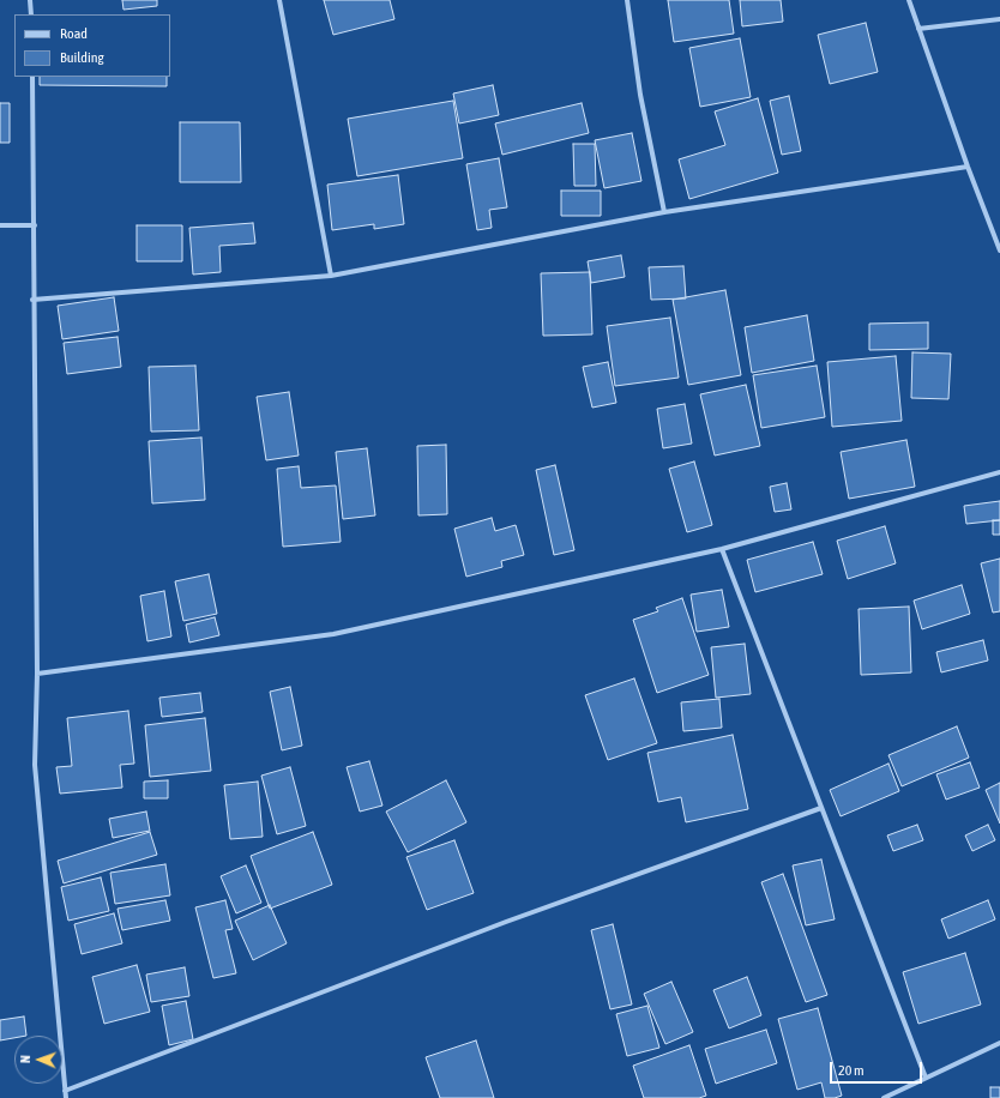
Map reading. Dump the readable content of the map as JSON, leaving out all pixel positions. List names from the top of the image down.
{
  "legend": ["Road", "Building"],
  "scale_bar": "20 m",
  "north": "left"
}
